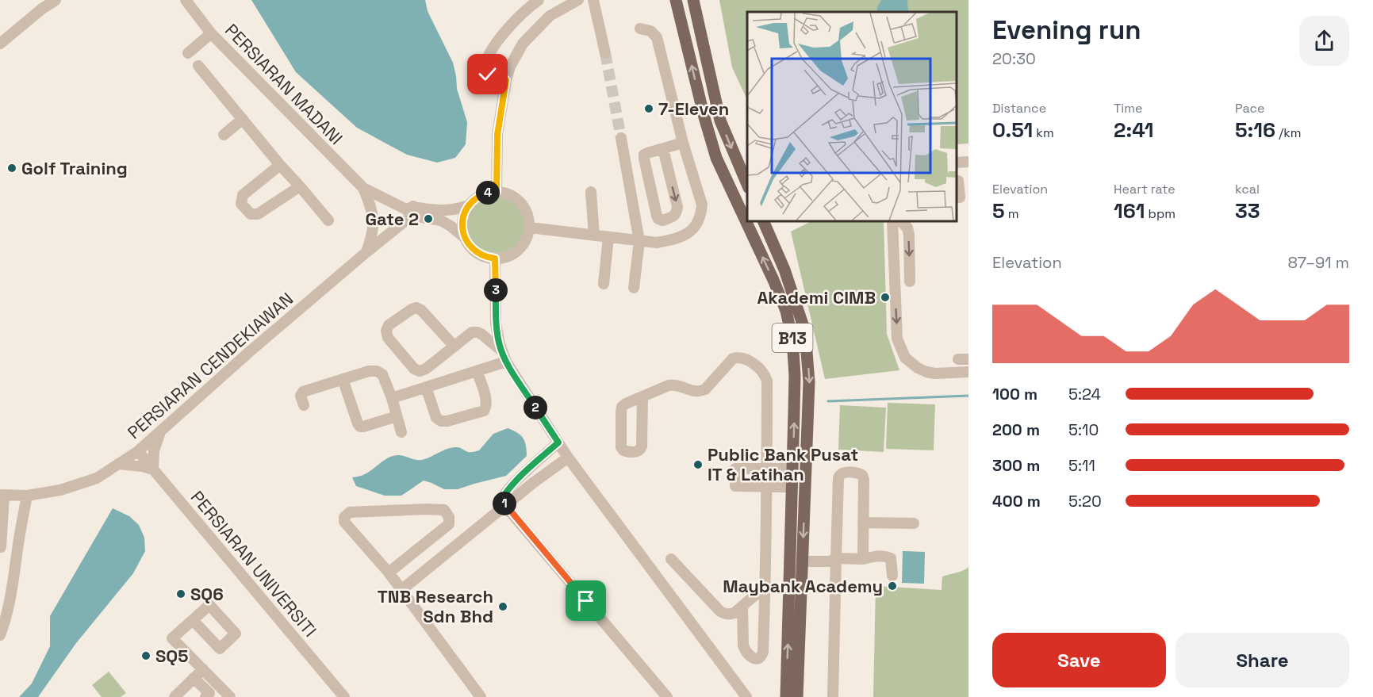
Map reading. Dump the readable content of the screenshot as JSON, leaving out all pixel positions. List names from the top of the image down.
{
  "streets": {
    "main road": ["B13"],
    "street": ["PERSIARAN MADANI", "PERSIARAN CENDEKIAWAN", "PERSIARAN UNIVERSITI"]
  },
  "crossings": [
    ["PERSIARAN CENDEKIAWAN", "PERSIARAN UNIVERSITI"]
  ],
  "places": [
    "7-Eleven",
    "Golf Training",
    "Gate 2",
    "Akademi CIMB",
    "Public Bank Pusat IT & Latihan",
    "Maybank Academy",
    "SQ6",
    "TNB Research Sdn Bhd",
    "SQ5"
  ],
  "page": {
    "heading": ["Evening run", "20:30"],
    "stats": [
      ["Distance", "0.51 km"],
      ["Time", "2:41"],
      ["Pace", "5:16 /km"],
      ["Elevation", "5 m"],
      ["Heart rate", "161 bpm"],
      ["kcal", "33"]
    ],
    "pins": [
      "4",
      "3",
      "2",
      "1"
    ],
    "chart": ["Elevation", "87–91 m"],
    "list": [
      {
        "name": "100 m",
        "note": "5:24"
      },
      {
        "name": "200 m",
        "note": "5:10"
      },
      {
        "name": "300 m",
        "note": "5:11"
      },
      {
        "name": "400 m",
        "note": "5:20"
      }
    ],
    "buttons": ["Save", "Share"]
  }
}
